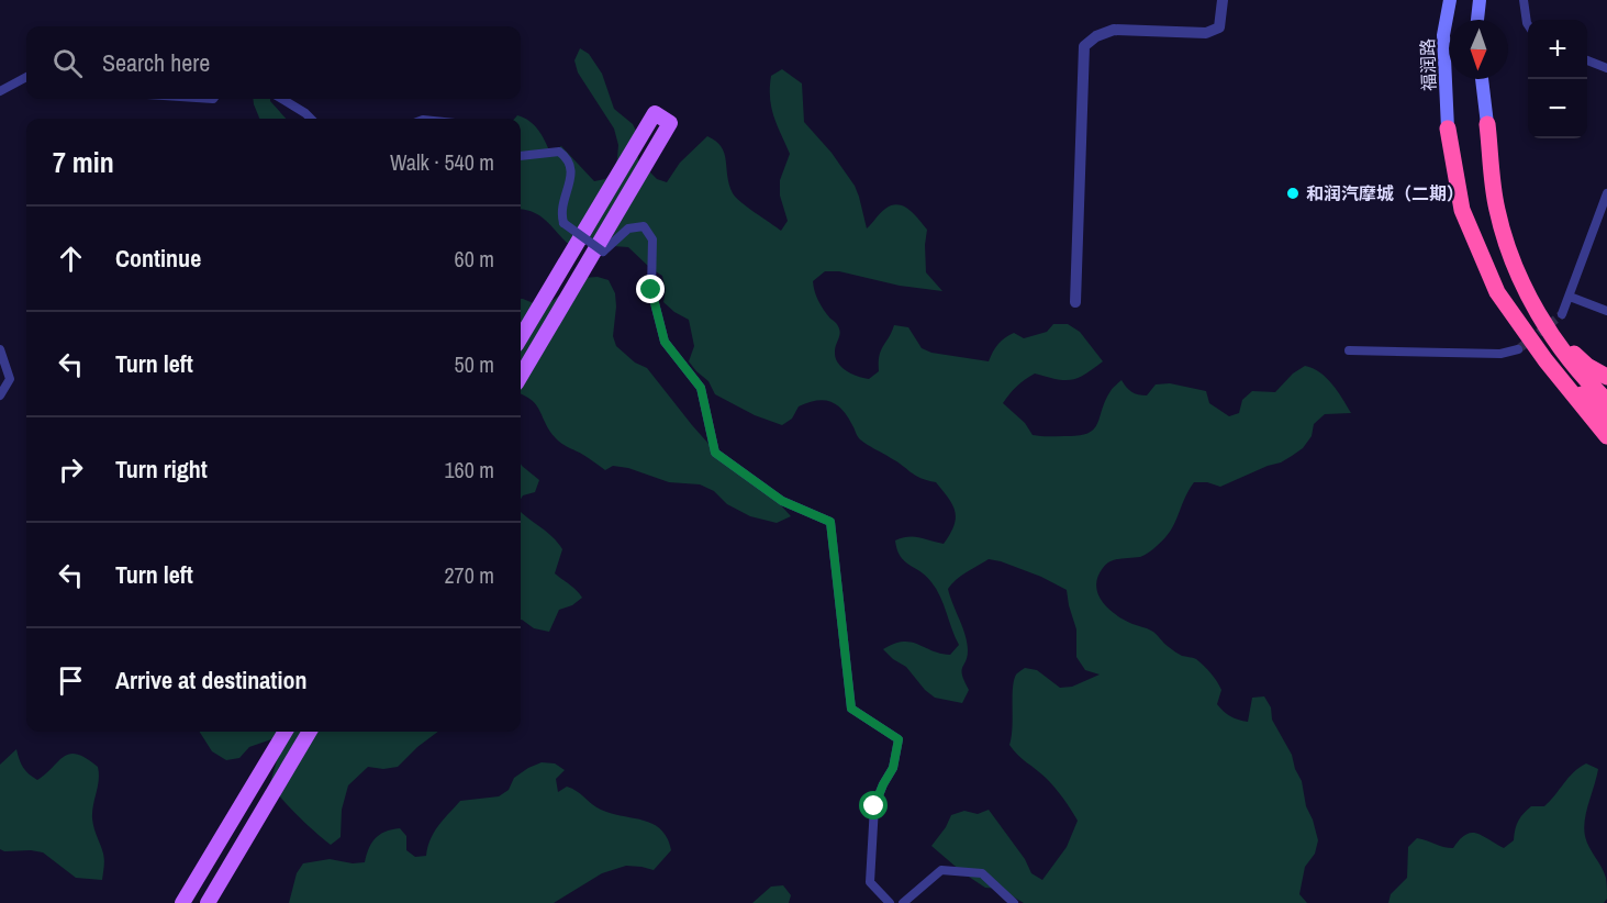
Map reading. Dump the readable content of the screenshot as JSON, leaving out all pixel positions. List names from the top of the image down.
{
  "streets": {
    "main road": ["福润路"]
  },
  "places": ["和润汽摩城（二期）"],
  "north": "bottom",
  "page": {
    "map_buttons": ["+", "−"],
    "search": "Search here",
    "heading": ["7 min", "Walk · 540 m"],
    "list": [
      ["Continue", "60 m"],
      ["Turn left", "50 m"],
      ["Turn right", "160 m"],
      ["Turn left", "270 m"],
      "Arrive at destination"
    ]
  }
}
